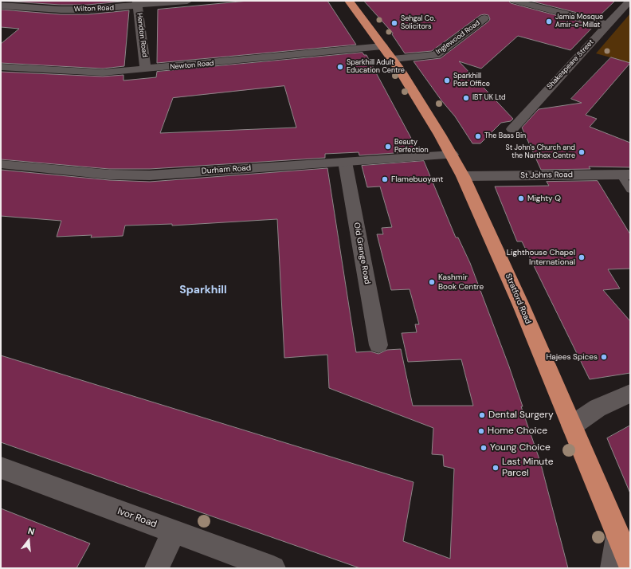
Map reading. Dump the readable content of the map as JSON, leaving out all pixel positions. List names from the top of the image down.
{
  "streets": {
    "highway": ["Stratford Road"],
    "street": [
      "Wilton Road",
      "Hendon Road",
      "Inglewood Road",
      "Shakespeare Street",
      "Newton Road",
      "Durham Road",
      "St Johns Road",
      "Old Grange Road",
      "Ivor Road"
    ]
  },
  "crossings": [
    ["Wilton Road", "Hendon Road"],
    ["Hendon Road", "Newton Road"],
    ["Inglewood Road", "Stratford Road"],
    ["Newton Road", "Stratford Road"],
    ["Durham Road", "Old Grange Road"],
    ["Durham Road", "Stratford Road"],
    ["St Johns Road", "Stratford Road"]
  ],
  "districts": ["Sparkhill"],
  "places": [
    "Jamia Mosque Amir-e-Millat",
    "Sehgal Co. Solicitors",
    "Sparkhill Adult Education Centre",
    "Sparkhill Post Office",
    "IBT UK Ltd",
    "The Bass Bin",
    "Beauty Perfection",
    "St John's Church and the Narthex Centre",
    "Flamebuoyant",
    "Mighty Q",
    "Lighthouse Chapel International",
    "Kashmir Book Centre",
    "Hajees Spices",
    "Dental Surgery",
    "Home Choice",
    "Young Choice",
    "Last Minute Parcel"
  ],
  "north": "top"
}
